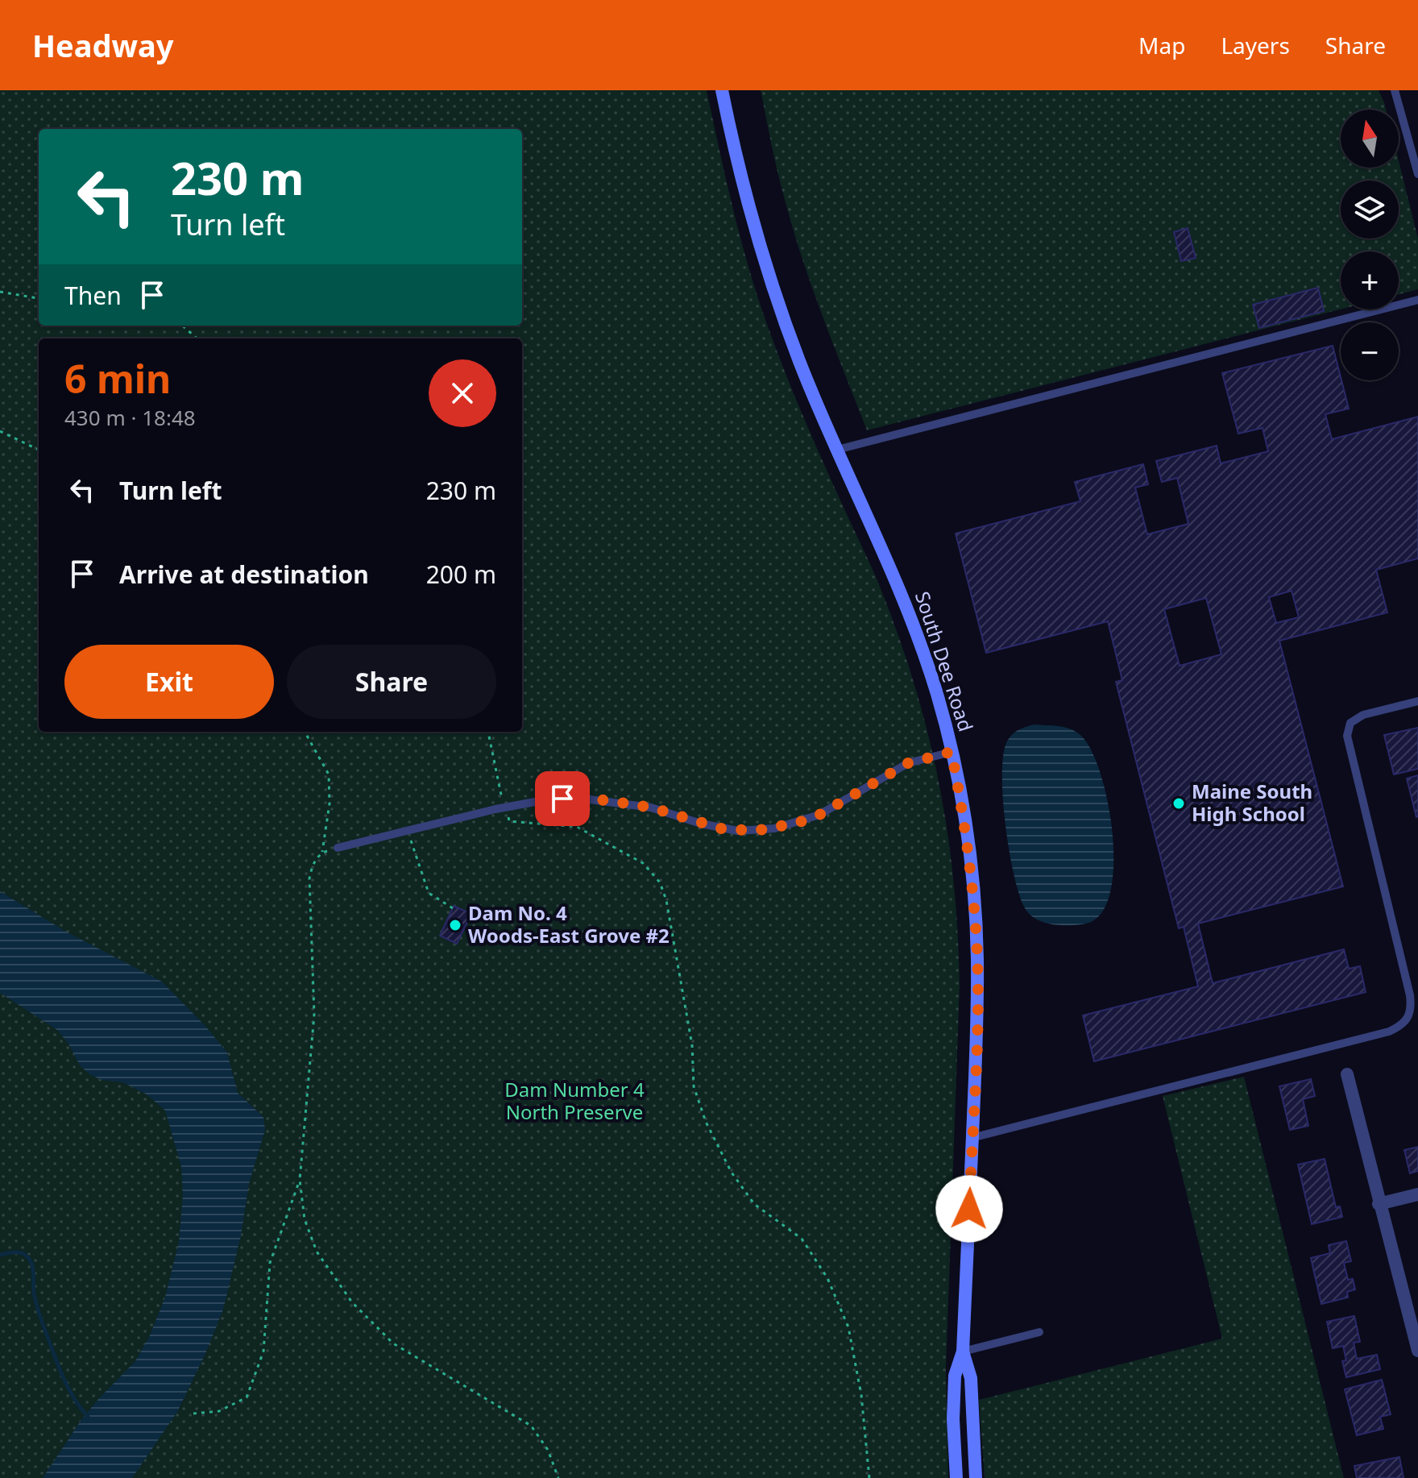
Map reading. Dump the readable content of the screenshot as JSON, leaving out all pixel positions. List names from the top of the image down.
{
  "streets": {
    "main road": ["South Dee Road"]
  },
  "parks": ["Dam Number 4 North Preserve"],
  "places": ["Maine South High School", "Dam No. 4 Woods-East Grove #2"],
  "north": "top",
  "page": {
    "header": "Headway",
    "nav": ["Map", "Layers", "Share"],
    "map_buttons": ["+", "−"],
    "turn": ["230 m", "Turn left"],
    "then": "Then",
    "heading": ["6 min", "430 m · 18:48"],
    "list": [
      {
        "name": "Turn left",
        "value": "230 m"
      },
      {
        "name": "Arrive at destination",
        "value": "200 m"
      }
    ],
    "buttons": ["Exit", "Share"]
  }
}
